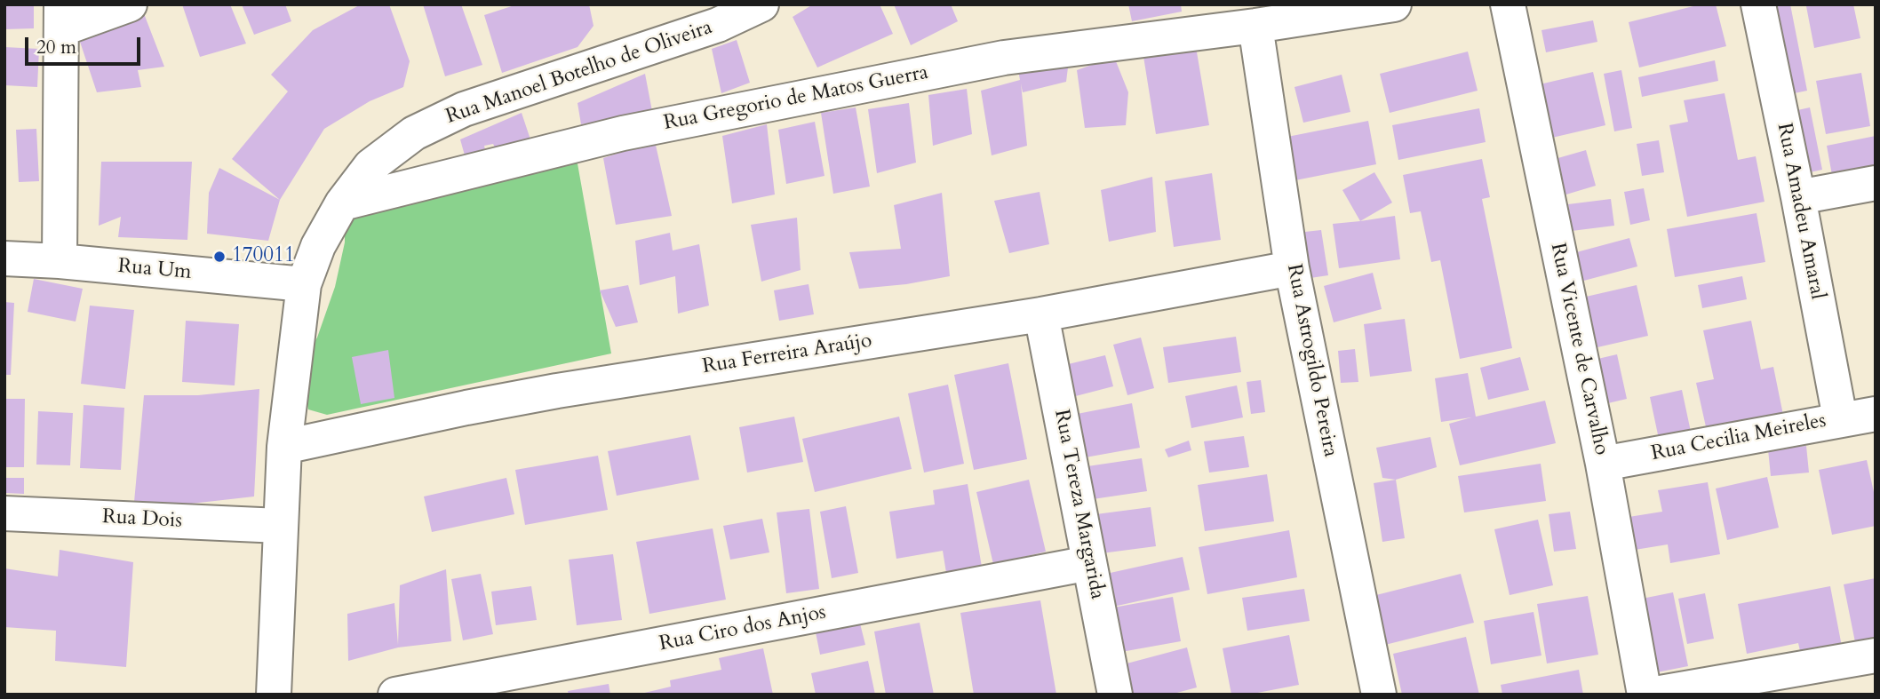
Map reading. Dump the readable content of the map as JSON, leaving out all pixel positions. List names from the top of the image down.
{
  "streets": {
    "street": [
      "Rua Manoel Botelho de Oliveira",
      "Rua Gregorio de Matos Guerra",
      "Rua Amadeu Amaral",
      "Rua Um",
      "Rua Vicente de Carvalho",
      "Rua Ferreira Araújo",
      "Rua Astrogildo Pereira",
      "Rua Cecilia Meireles",
      "Rua Tereza Margarida",
      "Rua Dois",
      "Rua Ciro dos Anjos"
    ]
  },
  "crossings": [
    ["Rua Manoel Botelho de Oliveira", "Rua Gregorio de Matos Guerra"],
    ["Rua Manoel Botelho de Oliveira", "Rua Um"],
    ["Rua Manoel Botelho de Oliveira", "Rua Ferreira Araújo"],
    ["Rua Manoel Botelho de Oliveira", "Rua Dois"],
    ["Rua Gregorio de Matos Guerra", "Rua Astrogildo Pereira"],
    ["Rua Amadeu Amaral", "Rua Cecilia Meireles"],
    ["Rua Vicente de Carvalho", "Rua Cecilia Meireles"],
    ["Rua Ferreira Araújo", "Rua Astrogildo Pereira"],
    ["Rua Ferreira Araújo", "Rua Tereza Margarida"],
    ["Rua Tereza Margarida", "Rua Ciro dos Anjos"]
  ],
  "places": ["170011"],
  "scale_bar": "20 m"
}
